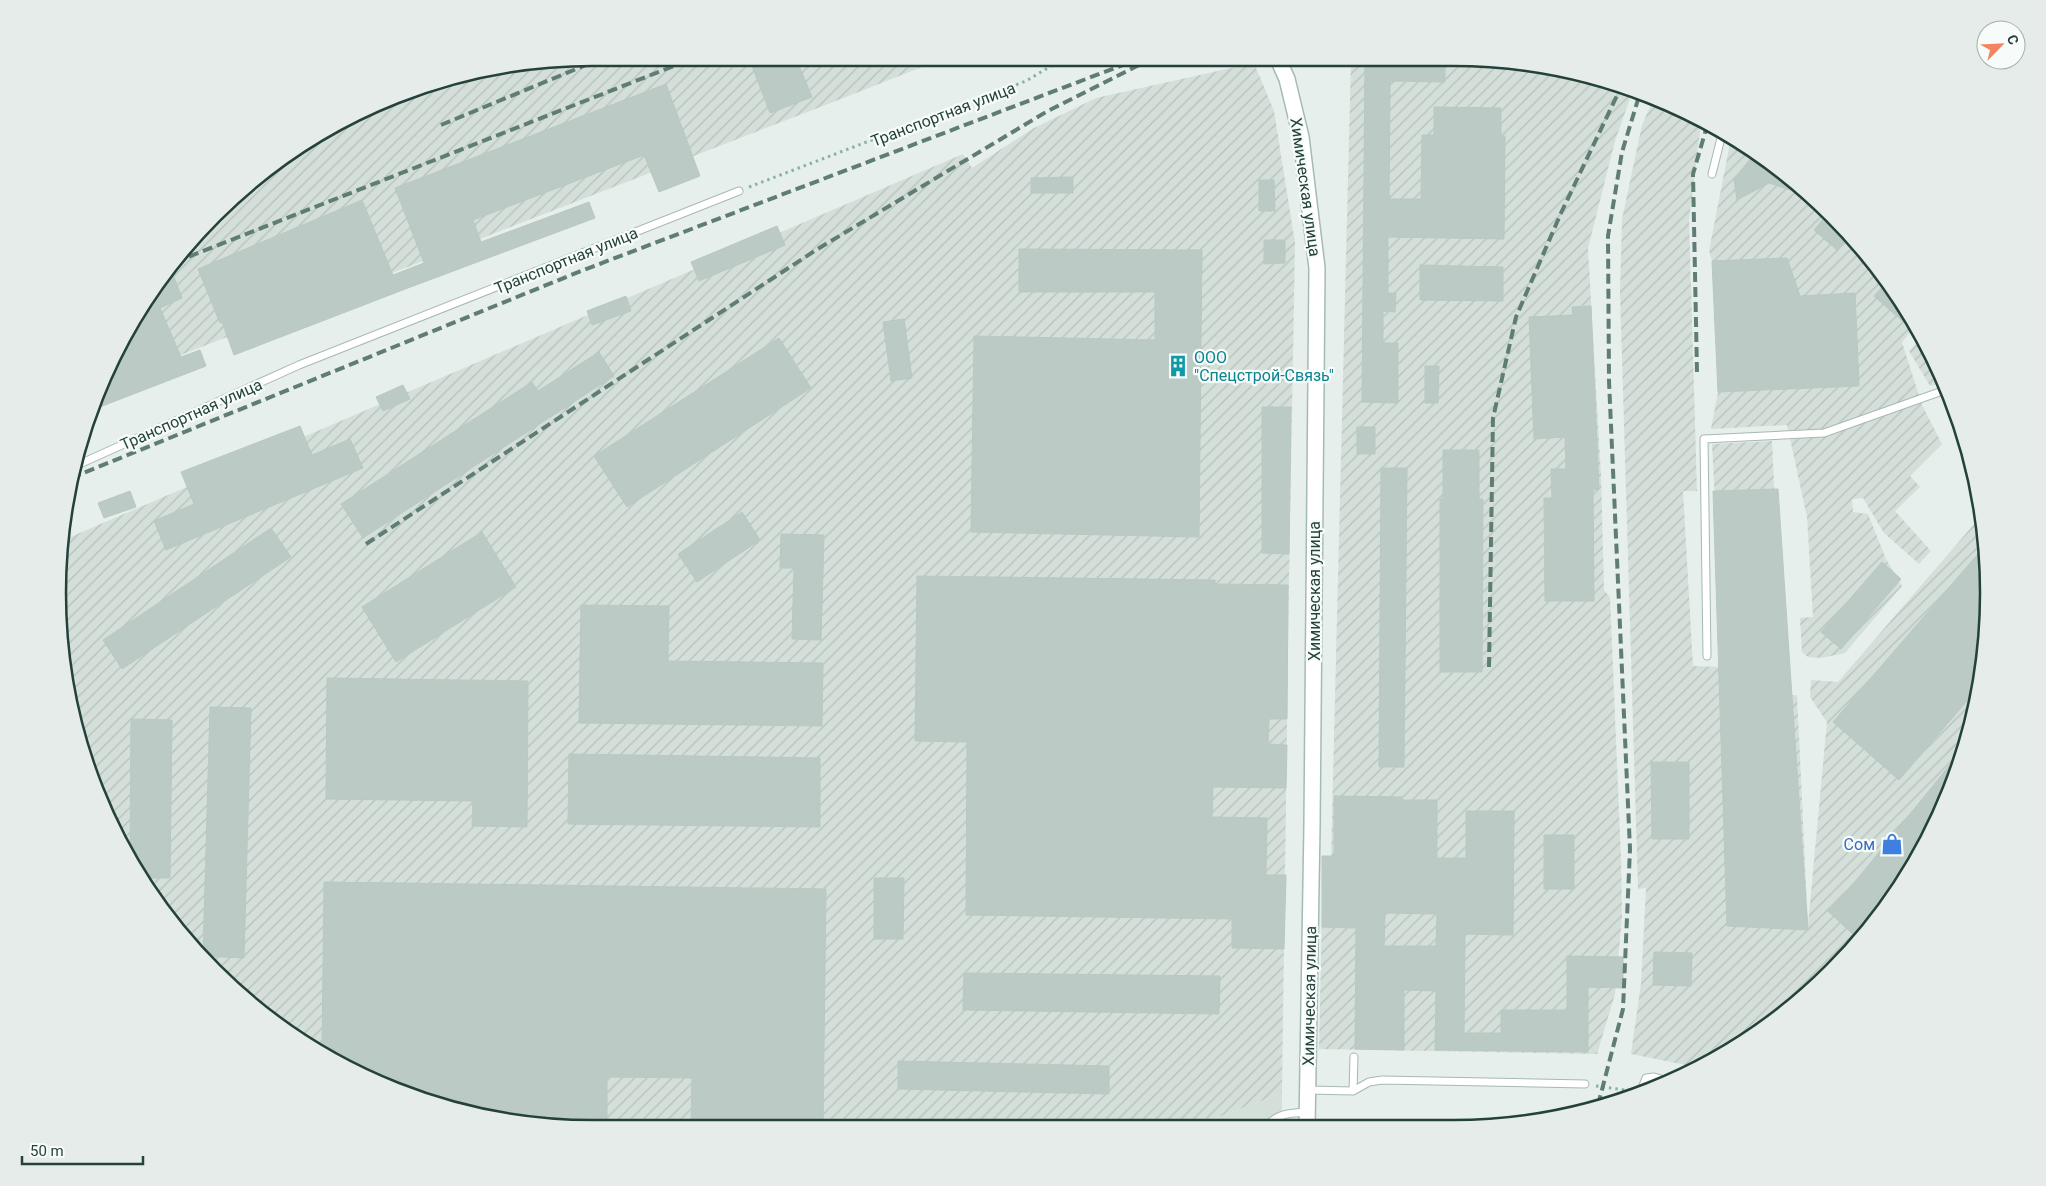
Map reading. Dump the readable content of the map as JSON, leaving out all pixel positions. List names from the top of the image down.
{
  "streets": {
    "street": ["Химическая улица"],
    "lane": ["Транспортная улица"]
  },
  "places": {
    "building": ["ООО \"Спецстрой-Связь\""],
    "shop": ["Сом"]
  },
  "scale_bar": "50 m",
  "north": "top right"
}
